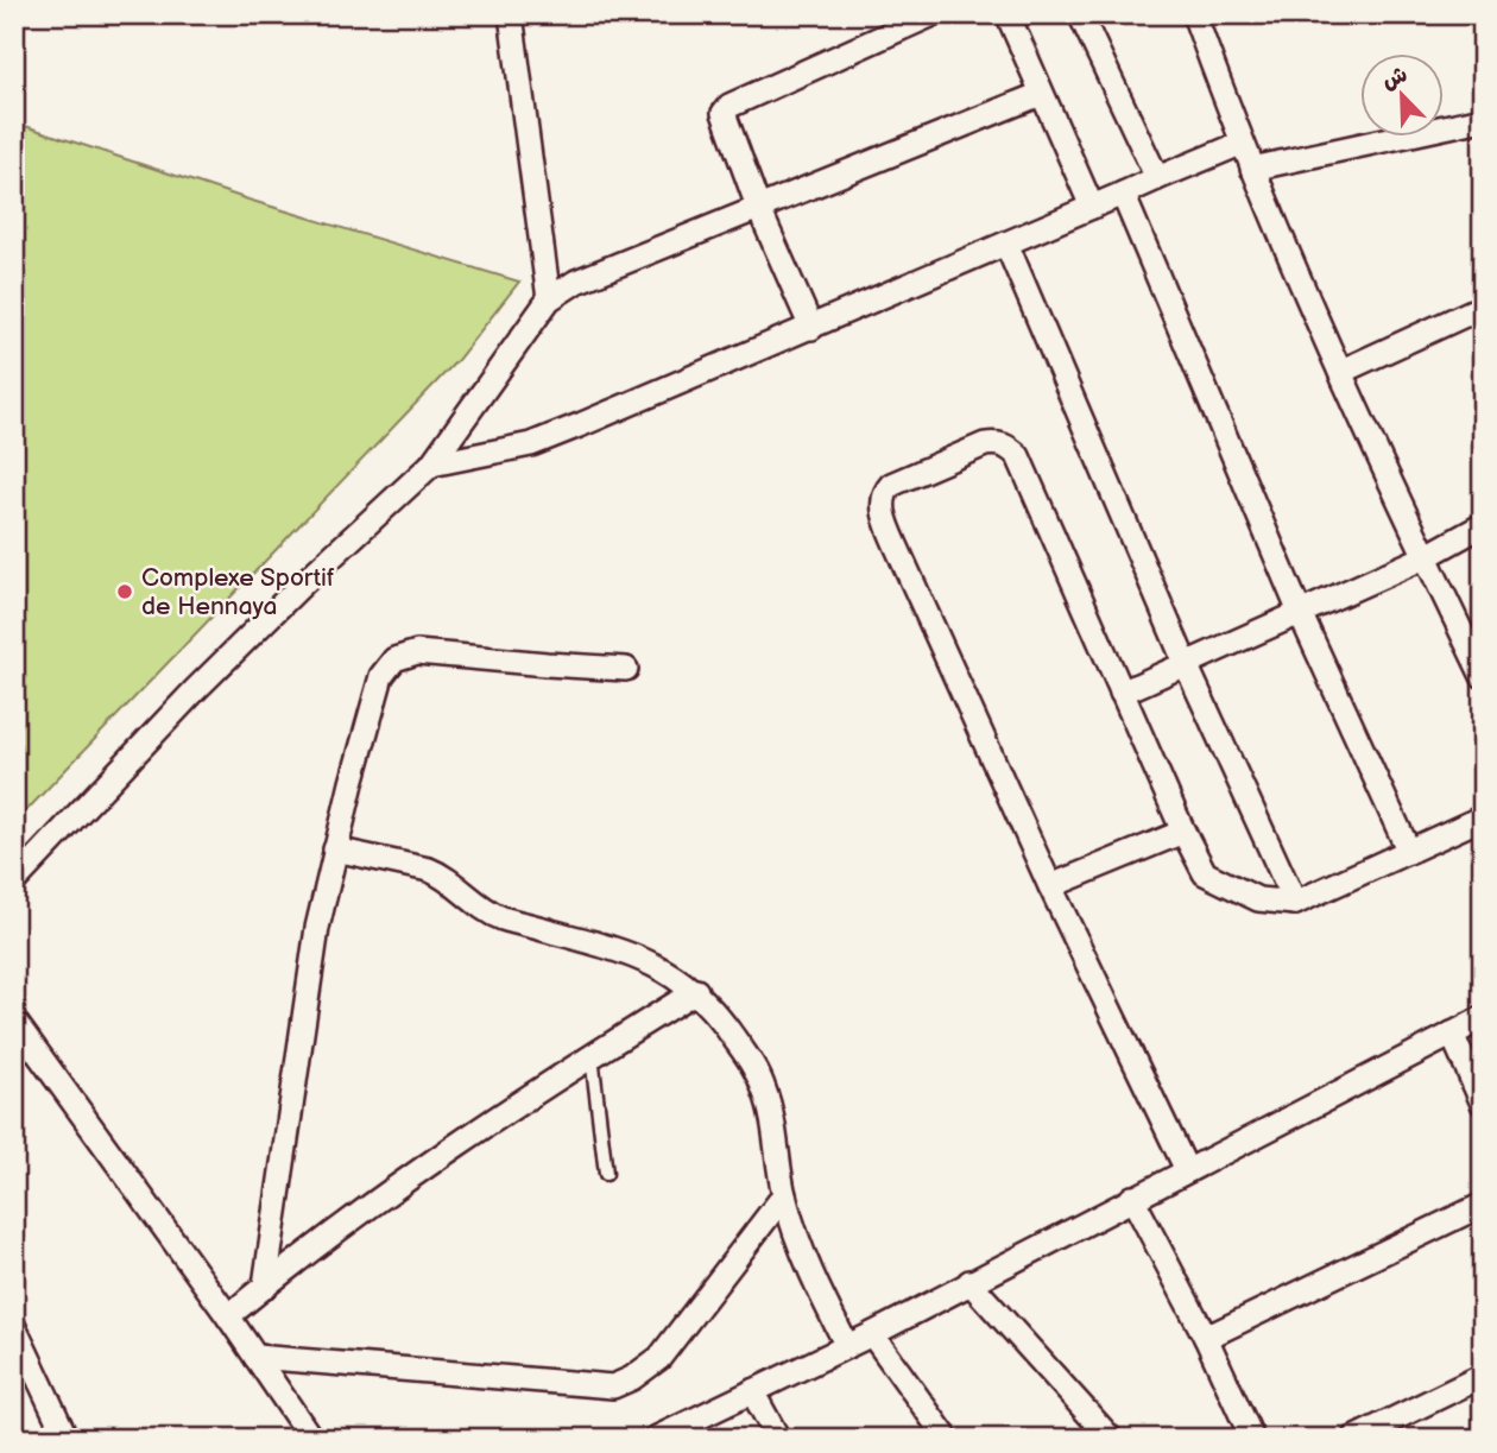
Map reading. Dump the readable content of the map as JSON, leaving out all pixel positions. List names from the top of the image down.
{
  "places": ["Complexe Sportif de Hennaya"],
  "north": "top left"
}
